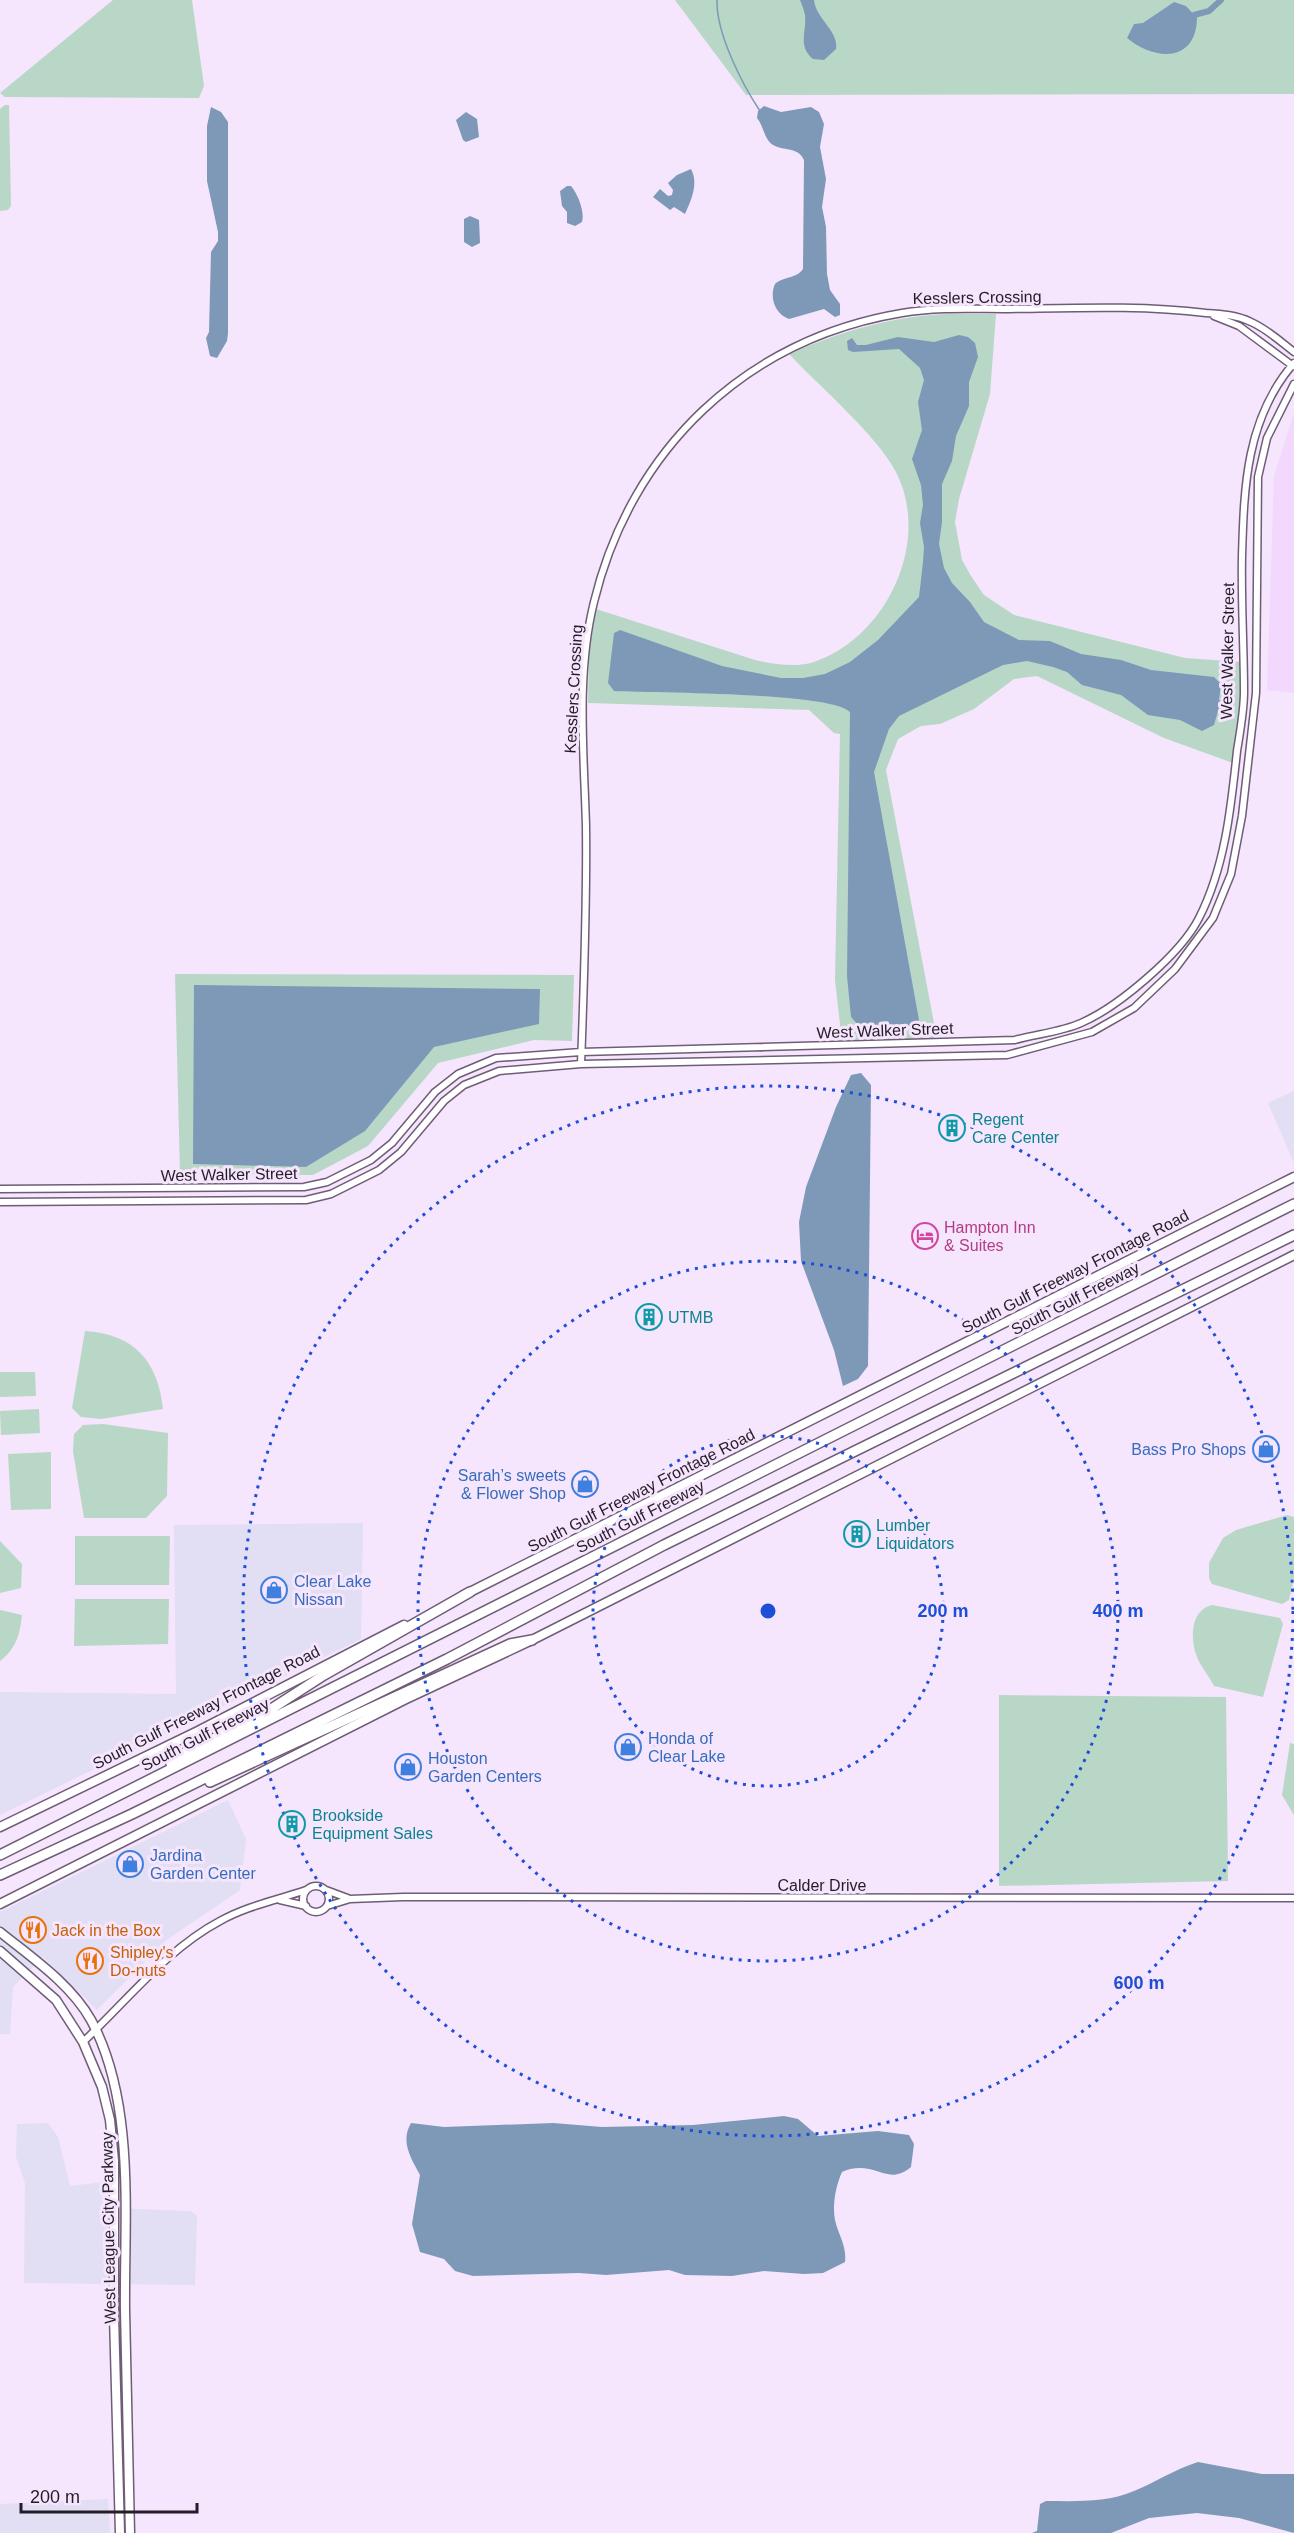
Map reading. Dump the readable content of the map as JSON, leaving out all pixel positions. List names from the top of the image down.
{
  "streets": {
    "highway": ["South Gulf Freeway"],
    "main road": ["South Gulf Freeway Frontage Road", "West League City Parkway"],
    "street": ["Kesslers Crossing", "West Walker Street", "Calder Drive"]
  },
  "crossings": [
    ["Kesslers Crossing", "West Walker Street"]
  ],
  "places": {
    "building": [
      "Regent Care Center",
      "UTMB",
      "Lumber Liquidators",
      "Brookside Equipment Sales"
    ],
    "hotel": ["Hampton Inn & Suites"],
    "shop": [
      "Bass Pro Shops",
      "Sarah’s sweets & Flower Shop",
      "Clear Lake Nissan",
      "Honda of Clear Lake",
      "Houston Garden Centers",
      "Jardina Garden Center"
    ],
    "restaurant": ["Jack in the Box", "Shipley's Do-nuts"]
  },
  "scale_bar": "200 m",
  "rings": ["200 m", "400 m", "600 m"]
}
